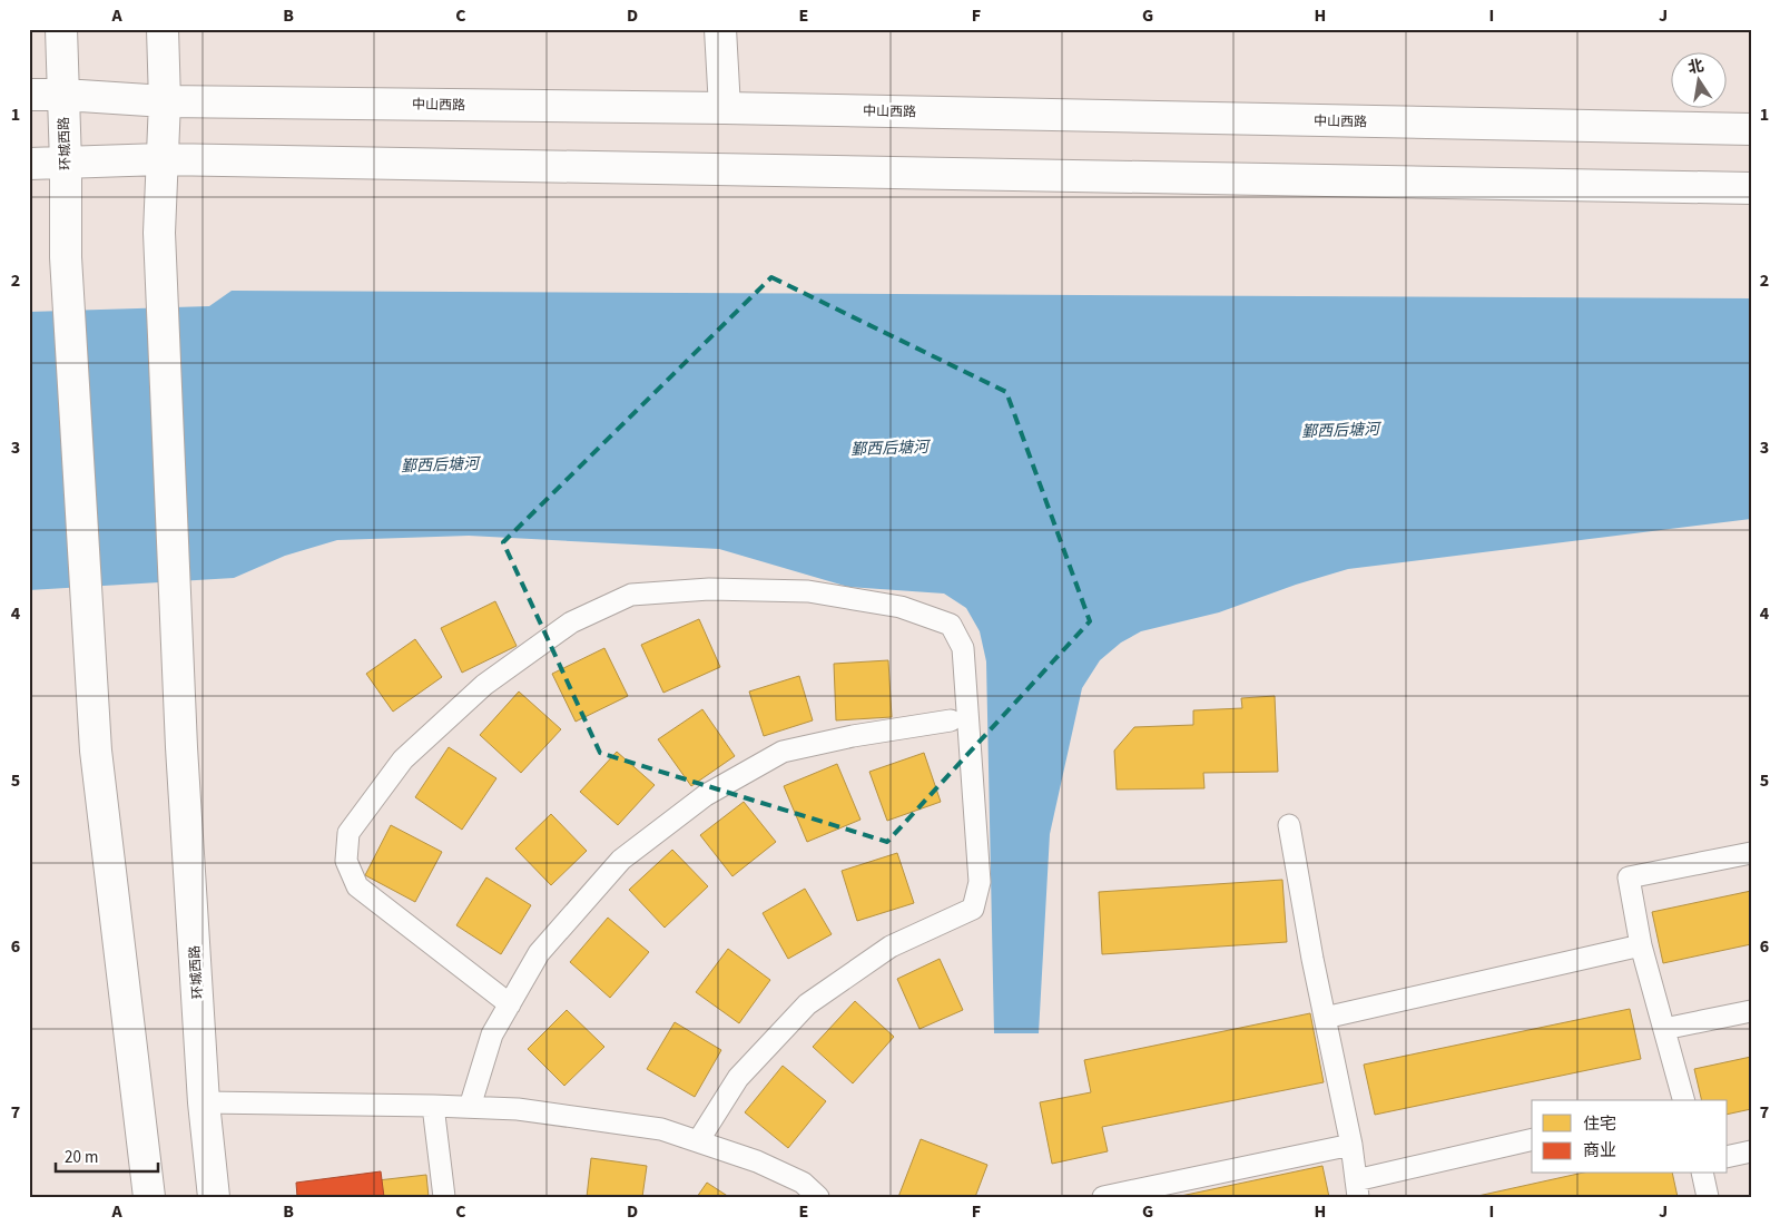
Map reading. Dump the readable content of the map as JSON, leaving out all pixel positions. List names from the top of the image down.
{
  "streets": {
    "main road": ["中山西路", "环城西路"]
  },
  "crossings": [
    ["中山西路", "环城西路"]
  ],
  "water": ["鄞西后塘河"],
  "legend": ["住宅", "商业"],
  "scale_bar": "20 m",
  "north": "top",
  "grid": {
    "columns": [
      "A",
      "B",
      "C",
      "D",
      "E",
      "F",
      "G",
      "H",
      "I",
      "J"
    ],
    "rows": [
      "1",
      "2",
      "3",
      "4",
      "5",
      "6",
      "7"
    ]
  }
}
